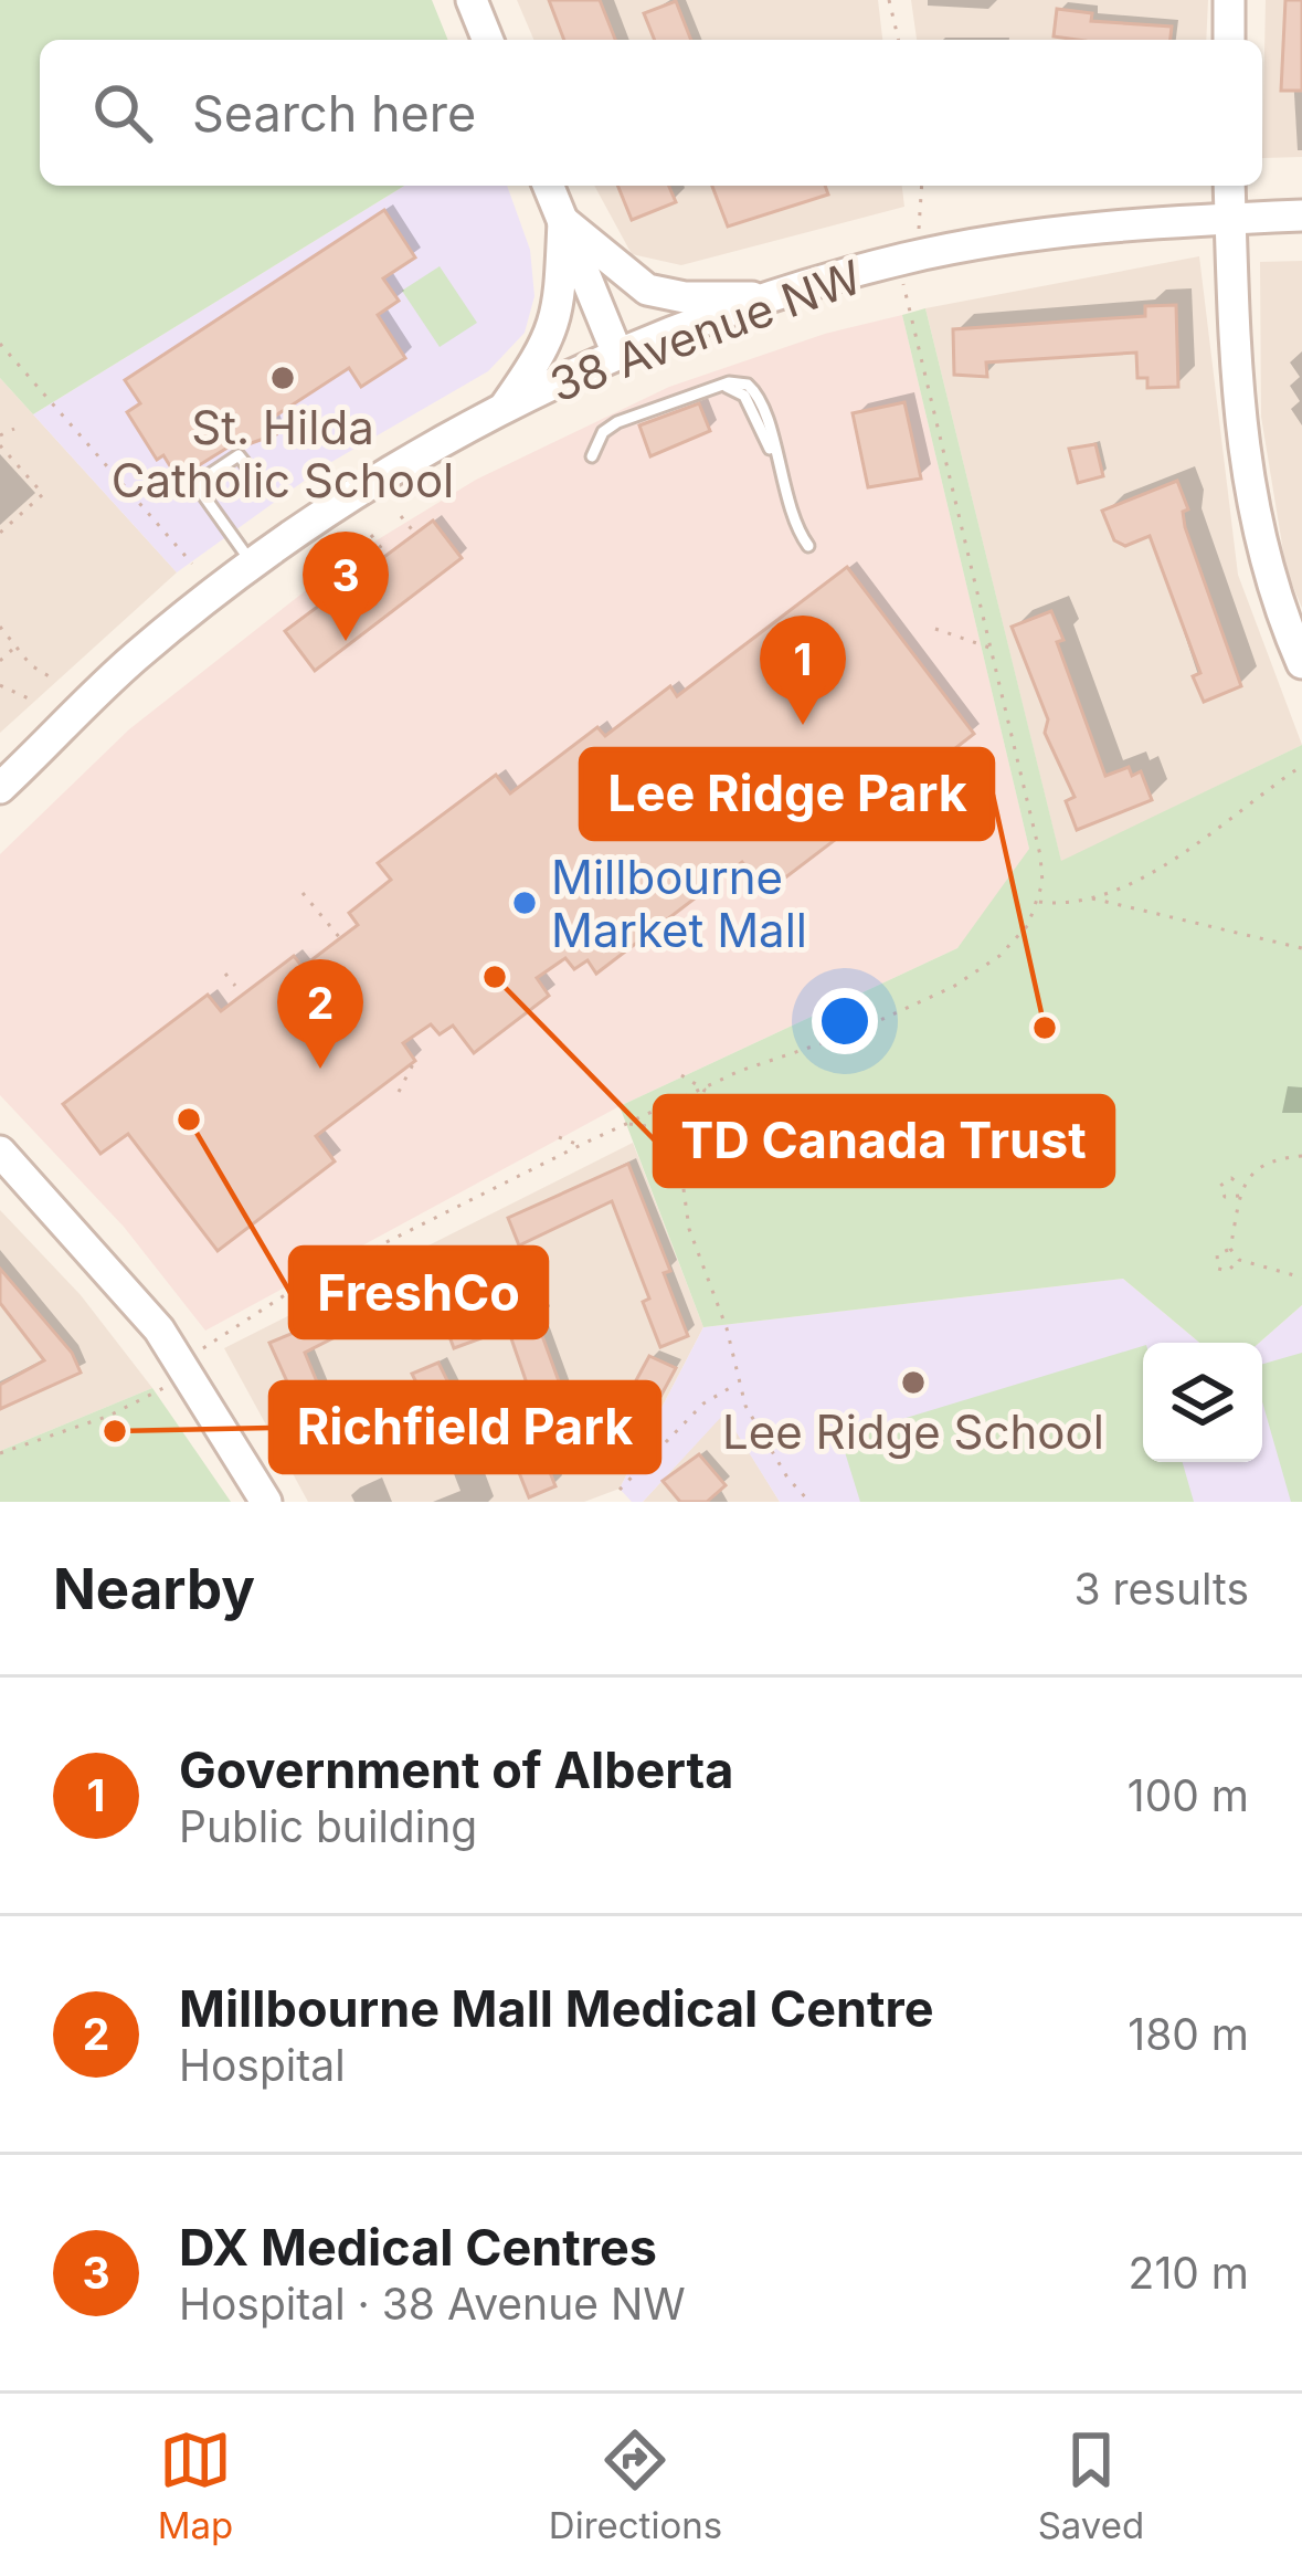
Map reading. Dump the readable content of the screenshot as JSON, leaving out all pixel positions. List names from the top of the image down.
{
  "streets": {
    "street": ["38 Avenue NW"]
  },
  "places": [
    "St. Hilda Catholic School",
    "Millbourne Market Mall",
    "TD Canada Trust",
    "Lee Ridge Park",
    "FreshCo",
    "Lee Ridge School",
    "Richfield Park"
  ],
  "page": {
    "search": "Search here",
    "pins": ["3", "1", "2"],
    "heading": ["Nearby", "3 results"],
    "list": [
      {
        "mark": "1",
        "name": "Government of Alberta",
        "note": "Public building",
        "value": "100 m"
      },
      {
        "mark": "2",
        "name": "Millbourne Mall Medical Centre",
        "note": "Hospital",
        "value": "180 m"
      },
      {
        "mark": "3",
        "name": "DX Medical Centres",
        "note": "Hospital · 38 Avenue NW",
        "value": "210 m"
      }
    ],
    "nav": ["Map", "Directions", "Saved"]
  }
}
